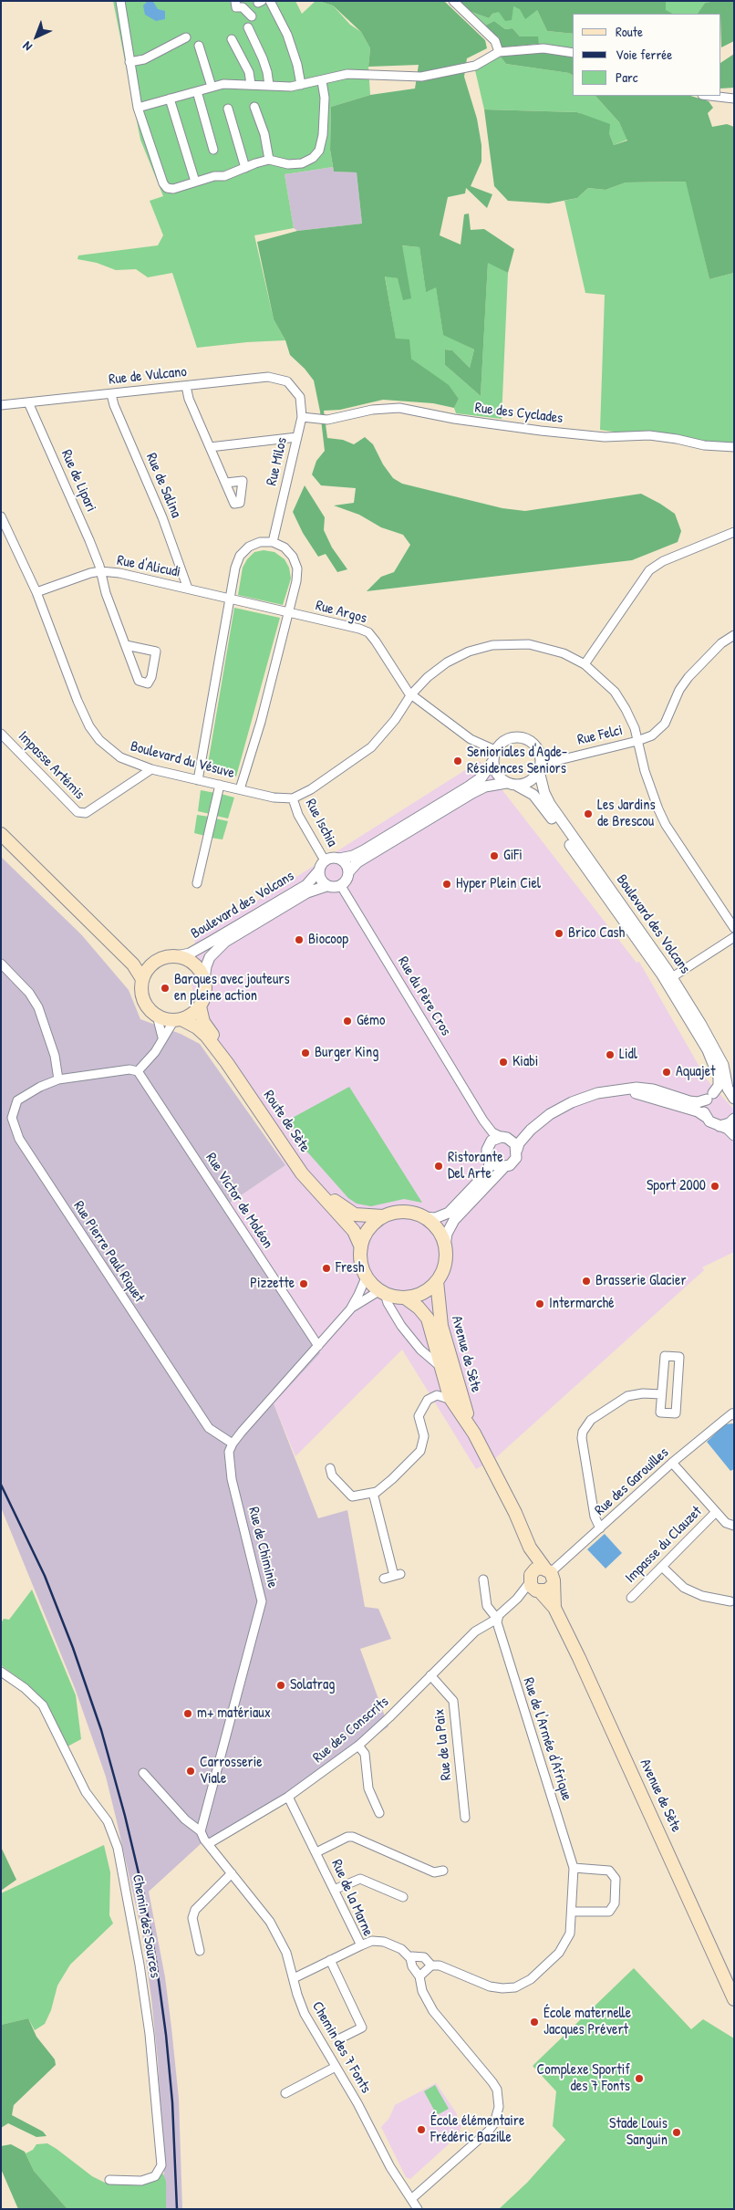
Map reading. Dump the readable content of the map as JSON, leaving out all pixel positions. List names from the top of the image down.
{
  "streets": {
    "main road": ["Route de Sète", "Avenue de Sète"],
    "street": [
      "Rue de Vulcano",
      "Rue des Cyclades",
      "Rue Milos",
      "Rue de Lipari",
      "Rue de Salina",
      "Rue d'Alicudi",
      "Rue Argos",
      "Rue Felci",
      "Boulevard du Vésuve",
      "Impasse Artémis",
      "Rue Ischia",
      "Boulevard des Volcans",
      "Rue du Père Cros",
      "Rue Victor de Moléon",
      "Rue Pierre Paul Riquet",
      "Rue des Garouilles",
      "Impasse du Clauzet",
      "Rue de Chiminie",
      "Rue des Conscrits",
      "Rue de l'Armée d'Afrique",
      "Rue de la Paix",
      "Rue de la Marne",
      "Chemin des Sources",
      "Chemin des 7 Fonts"
    ]
  },
  "crossings": [
    ["Rue de Vulcano", "Rue Milos"],
    ["Rue de Vulcano", "Rue de Lipari"],
    ["Rue de Vulcano", "Rue de Salina"],
    ["Rue des Cyclades", "Rue Milos"],
    ["Rue Milos", "Rue d'Alicudi"],
    ["Rue Milos", "Rue Argos"],
    ["Rue de Lipari", "Rue d'Alicudi"],
    ["Rue de Salina", "Rue d'Alicudi"],
    ["Rue d'Alicudi", "Rue Argos"],
    ["Rue d'Alicudi", "Boulevard du Vésuve"],
    ["Rue Argos", "Rue Felci"],
    ["Rue Argos", "Boulevard des Volcans"],
    ["Rue Felci", "Boulevard des Volcans"],
    ["Boulevard du Vésuve", "Impasse Artémis"],
    ["Boulevard du Vésuve", "Rue Ischia"],
    ["Rue Ischia", "Boulevard des Volcans"],
    ["Rue Ischia", "Rue du Père Cros"],
    ["Boulevard des Volcans", "Rue du Père Cros"],
    ["Boulevard des Volcans", "Route de Sète"],
    ["Route de Sète", "Avenue de Sète"],
    ["Rue Pierre Paul Riquet", "Rue de Chiminie"],
    ["Avenue de Sète", "Rue des Garouilles"],
    ["Rue de Chiminie", "Chemin des 7 Fonts"],
    ["Rue des Conscrits", "Rue de l'Armée d'Afrique"],
    ["Rue des Conscrits", "Rue de la Paix"],
    ["Rue des Conscrits", "Rue de la Marne"],
    ["Rue des Conscrits", "Chemin des 7 Fonts"],
    ["Rue de la Marne", "Chemin des 7 Fonts"]
  ],
  "places": [
    "Senioriales d'Agde- Résidences Seniors",
    "Les Jardins de Brescou",
    "GiFi",
    "Hyper Plein Ciel",
    "Brico Cash",
    "Biocoop",
    "Barques avec jouteurs en pleine action",
    "Gémo",
    "Burger King",
    "Lidl",
    "Kiabi",
    "Aquajet",
    "Ristorante Del Arte",
    "Sport 2000",
    "Fresh",
    "Brasserie Glacier",
    "Pizzette",
    "Intermarché",
    "Solatrag",
    "m+ matériaux",
    "Carrosserie Viale",
    "École maternelle Jacques Prévert",
    "Complexe Sportif des 7 Fonts",
    "École élémentaire Frédéric Bazille",
    "Stade Louis Sanguin"
  ],
  "legend": ["Route", "Voie ferrée", "Parc"],
  "north": "bottom left"
}
